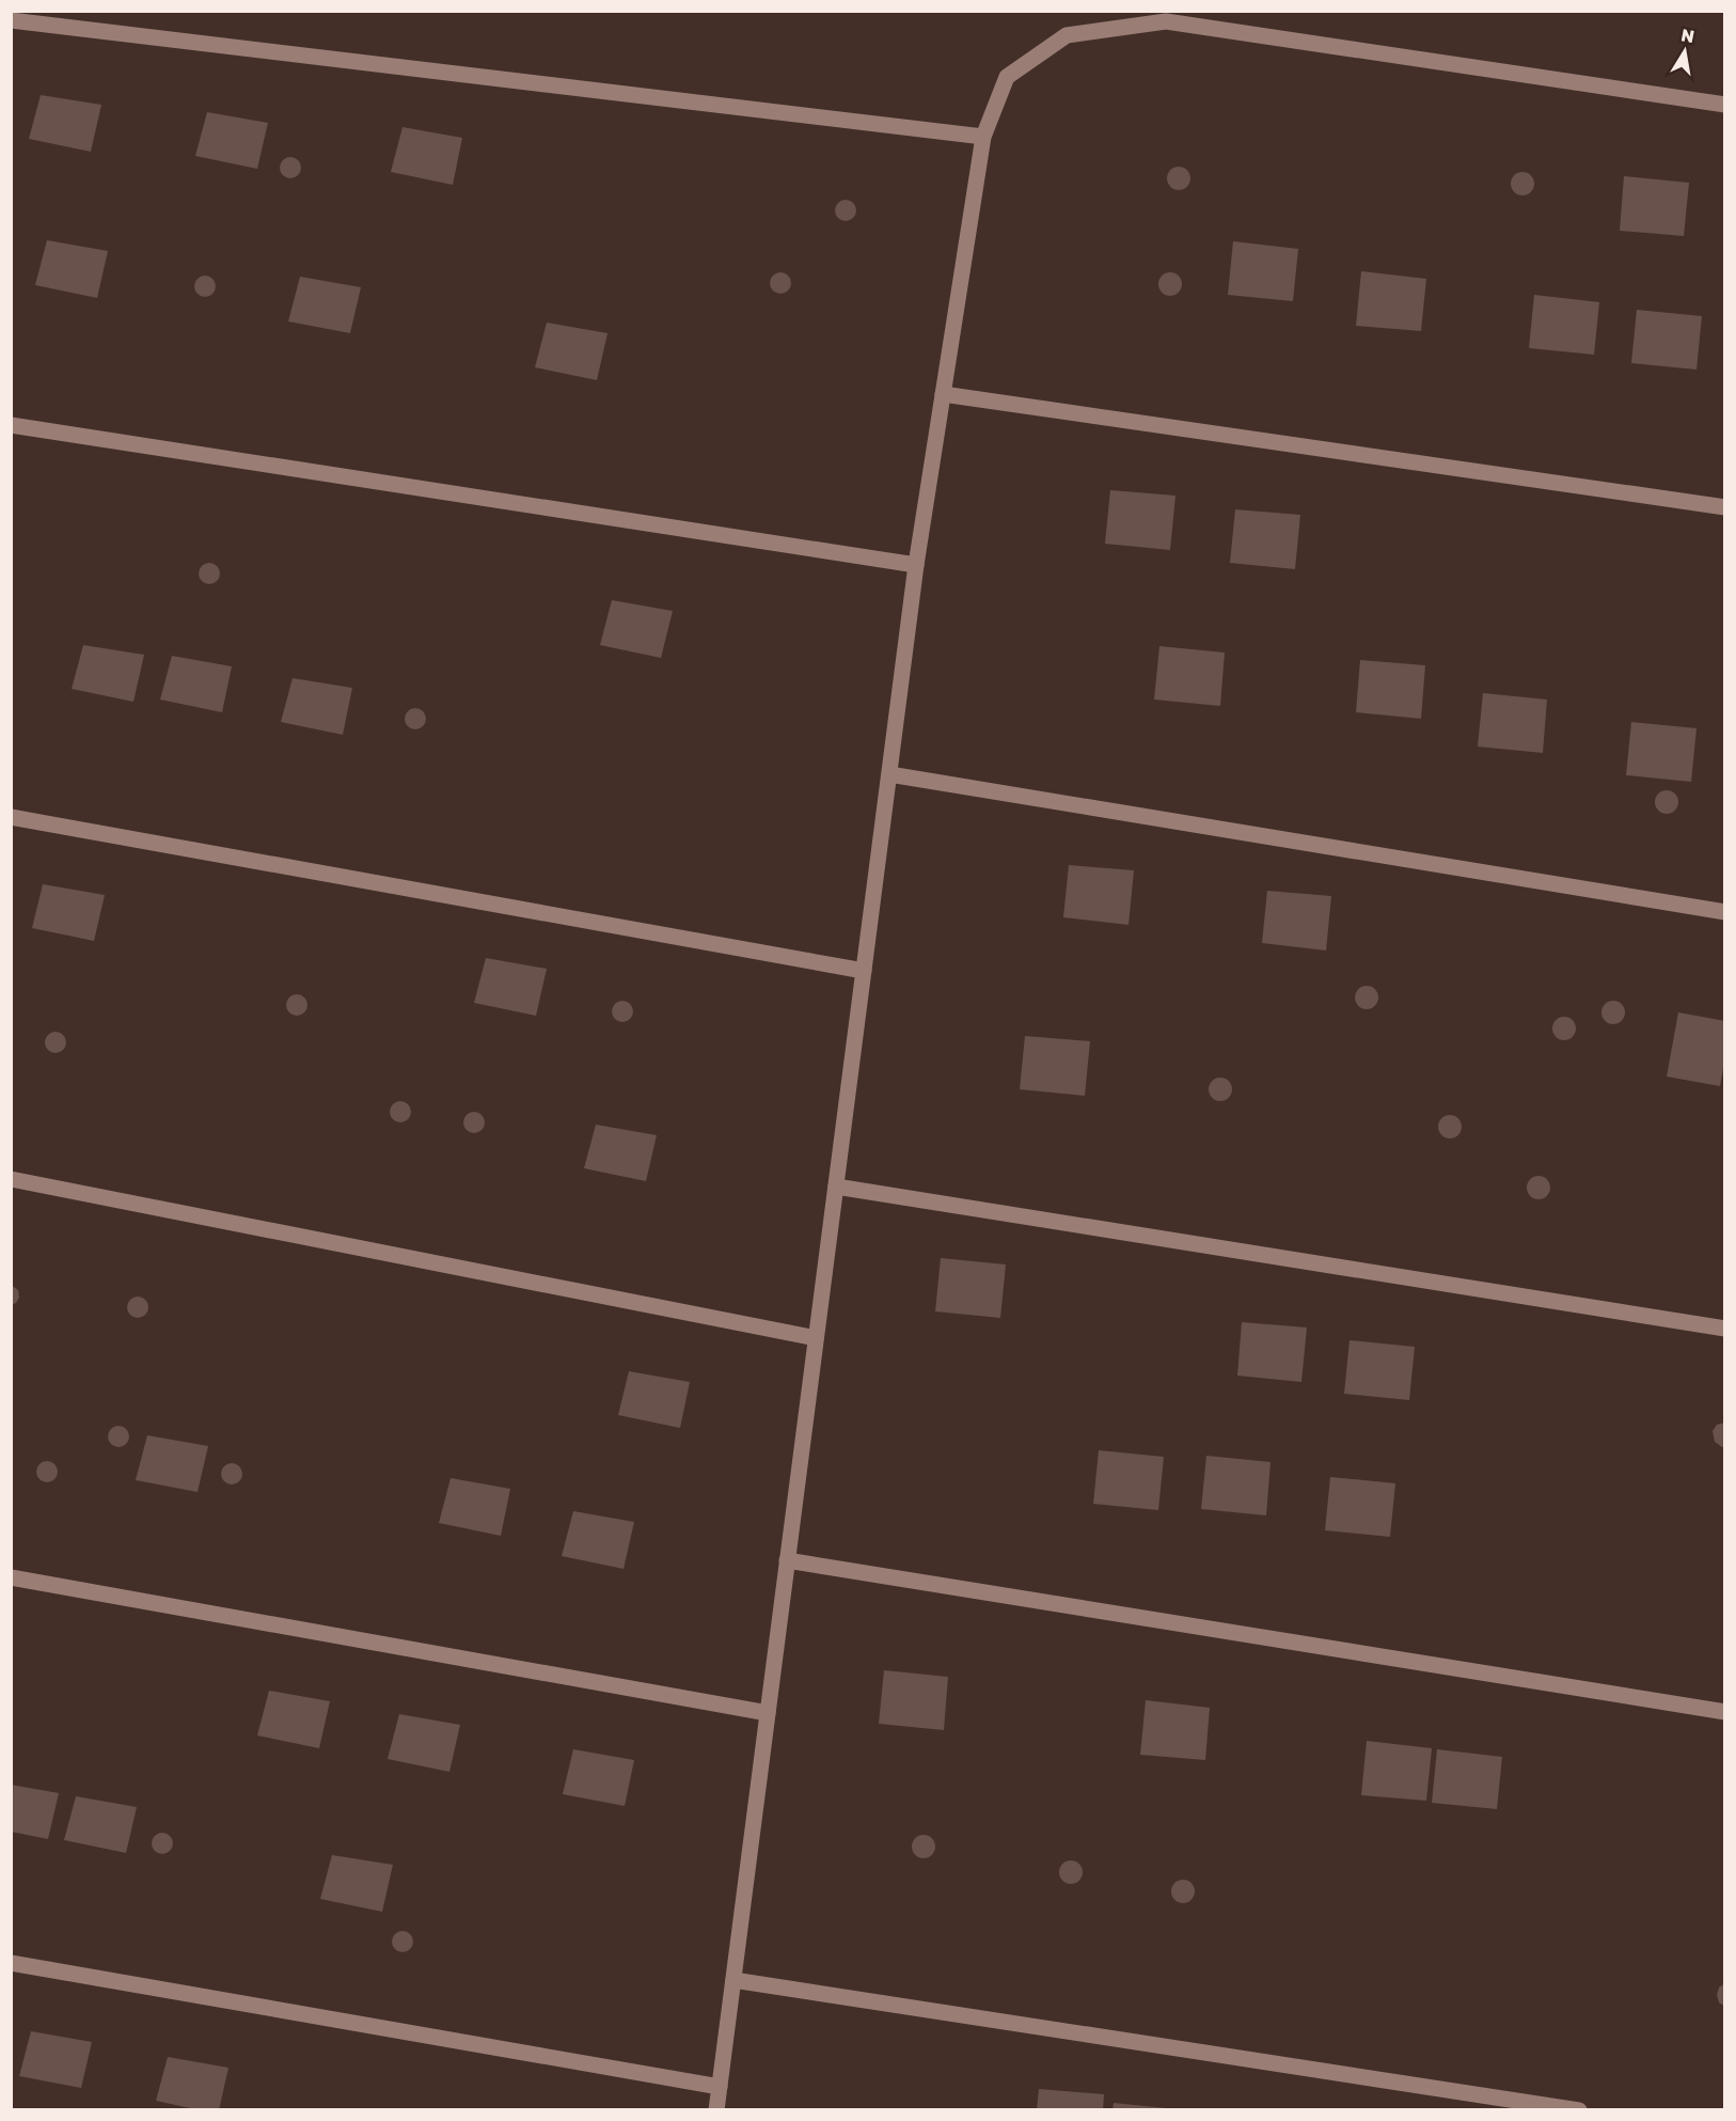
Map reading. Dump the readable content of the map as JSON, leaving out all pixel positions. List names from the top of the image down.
{
  "north": "top"
}
